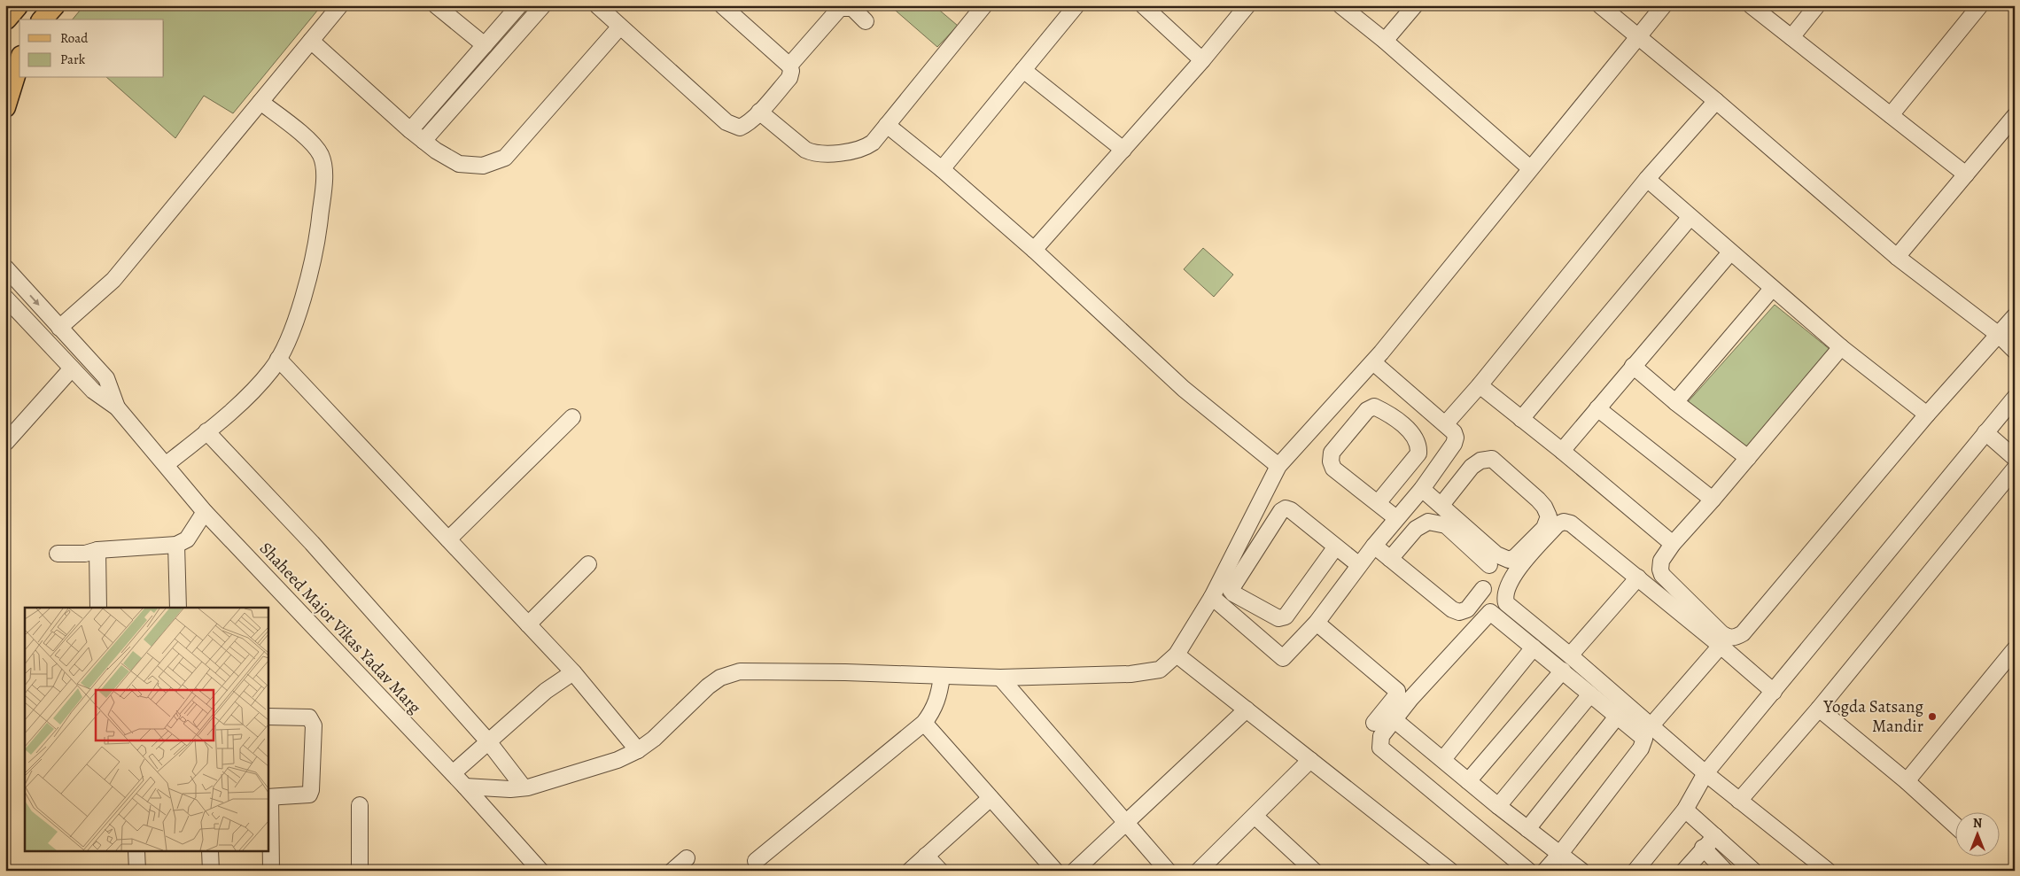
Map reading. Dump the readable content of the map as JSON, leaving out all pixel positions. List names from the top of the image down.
{
  "streets": {
    "street": ["Shaheed Major Vikas Yadav Marg"]
  },
  "places": ["Yogda Satsang Mandir"],
  "legend": ["Road", "Park"],
  "north": "top"
}
